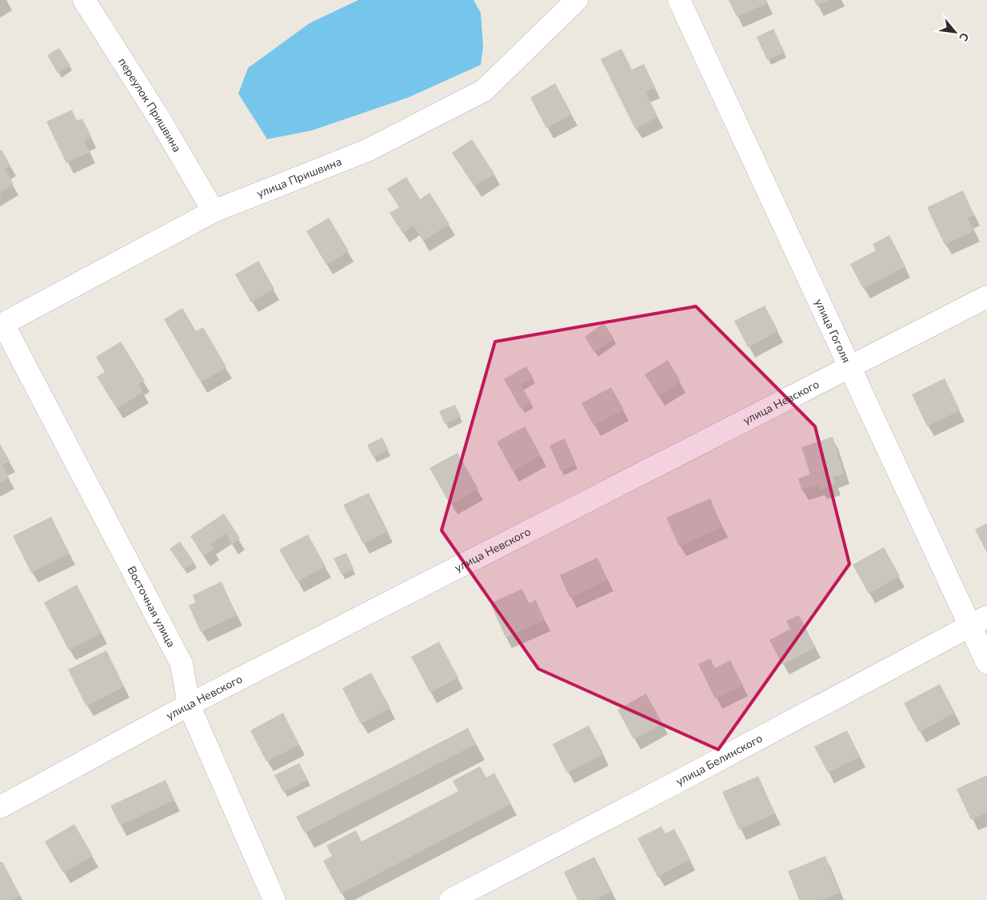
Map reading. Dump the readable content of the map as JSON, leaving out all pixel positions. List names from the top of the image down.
{
  "streets": {
    "street": [
      "переулок Пришвина",
      "улица Пришвина",
      "улица Гоголя",
      "улица Невского",
      "Восточная улица",
      "улица Белинского"
    ]
  },
  "crossings": [
    ["переулок Пришвина", "улица Пришвина"],
    ["улица Пришвина", "Восточная улица"],
    ["улица Гоголя", "улица Невского"],
    ["улица Гоголя", "улица Белинского"],
    ["улица Невского", "Восточная улица"]
  ],
  "north": "bottom right"
}
